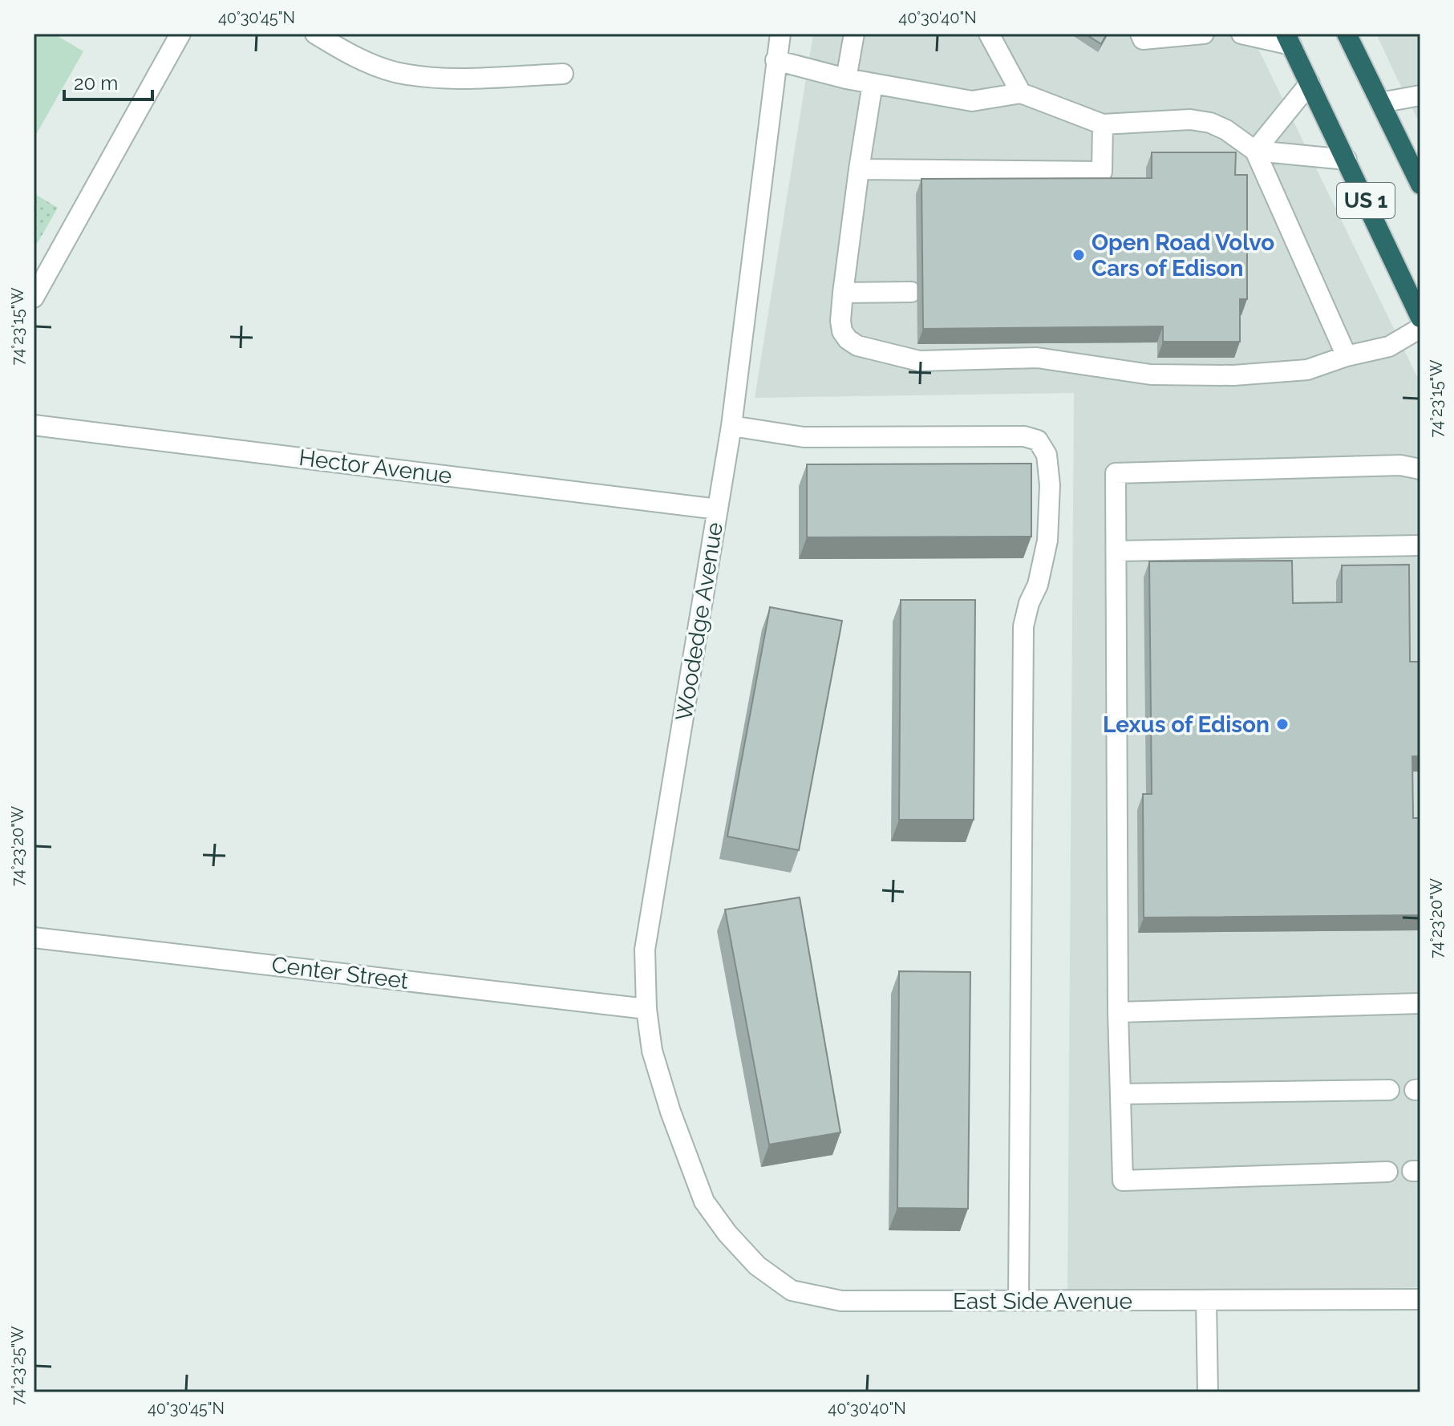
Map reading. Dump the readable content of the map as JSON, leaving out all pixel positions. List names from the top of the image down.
{
  "streets": {
    "highway": ["US 1"],
    "street": [
      "Hector Avenue",
      "Woodedge Avenue",
      "Center Street",
      "East Side Avenue"
    ]
  },
  "crossings": [
    ["Hector Avenue", "Woodedge Avenue"],
    ["Woodedge Avenue", "Center Street"],
    ["Woodedge Avenue", "East Side Avenue"]
  ],
  "places": ["Open Road Volvo Cars of Edison", "Lexus of Edison"],
  "scale_bar": "20 m",
  "coordinates": [
    "40°30'45\"N",
    "40°30'40\"N",
    "74°23'15\"W",
    "74°23'20\"W",
    "74°23'25\"W"
  ]
}
